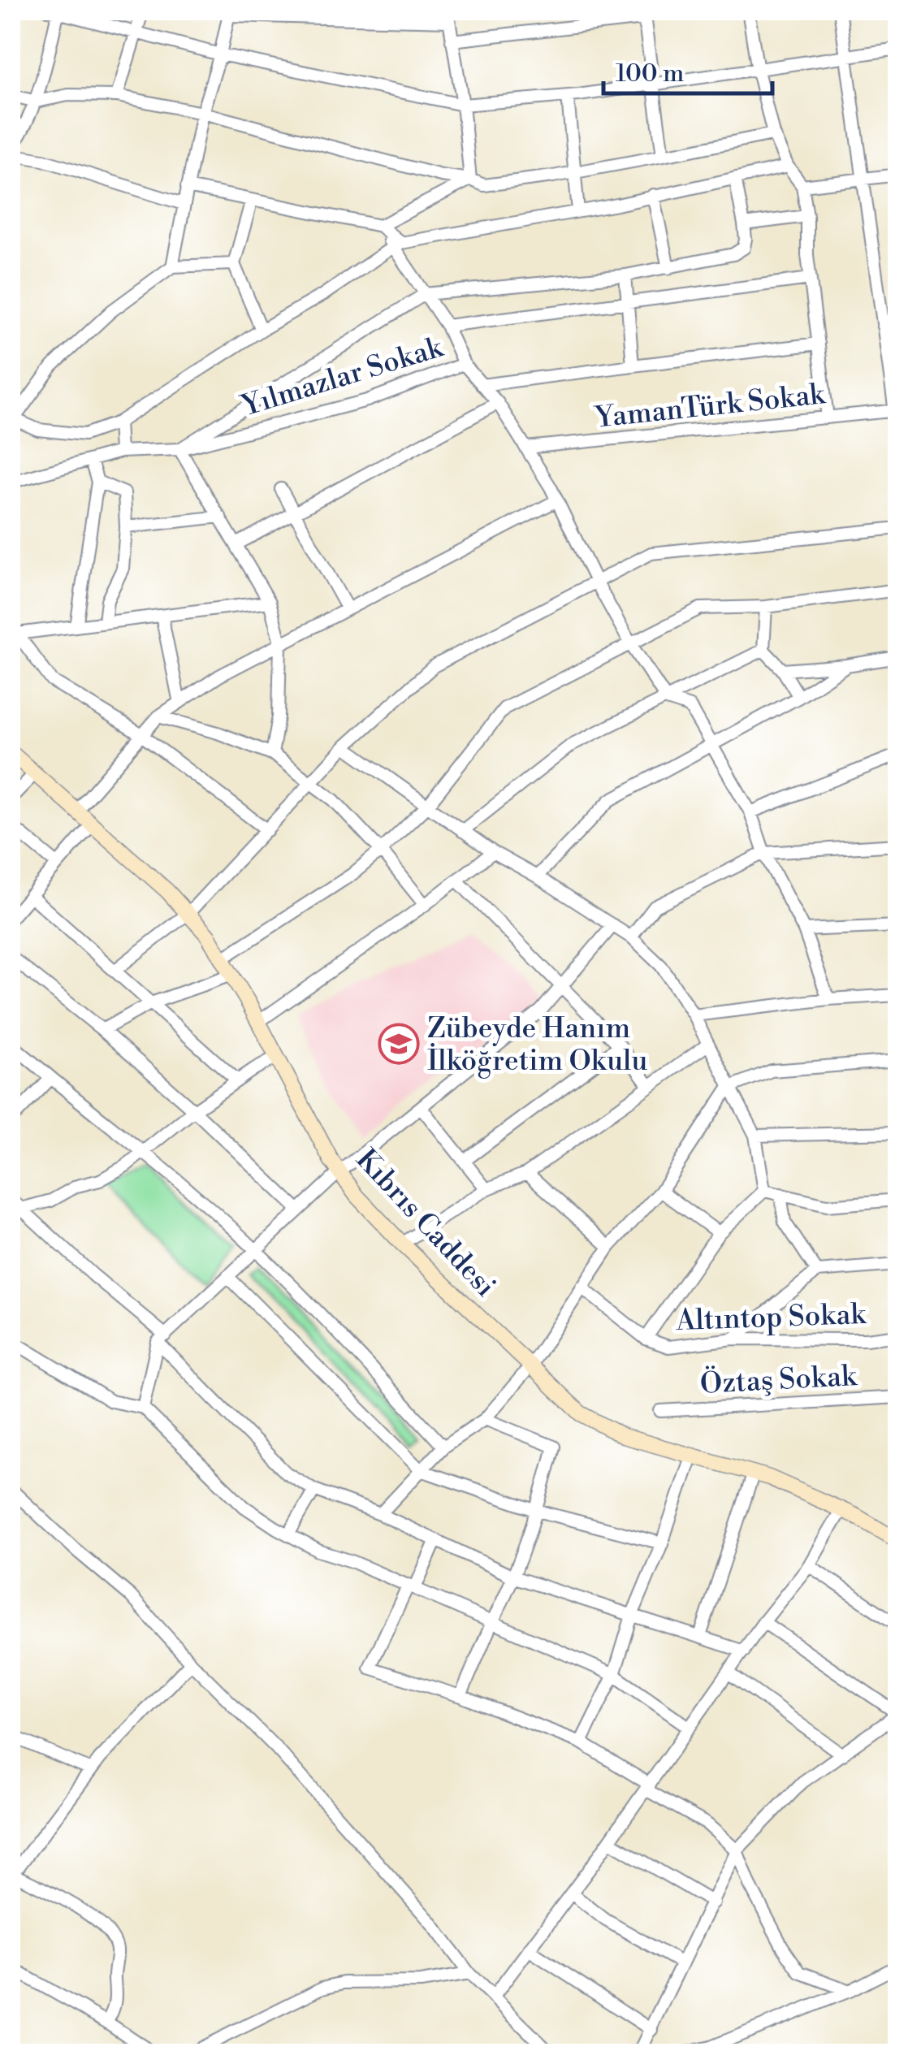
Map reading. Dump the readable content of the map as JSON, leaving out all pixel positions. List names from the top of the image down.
{
  "streets": {
    "main road": ["Kıbrıs Caddesi"],
    "street": [
      "Yılmazlar Sokak",
      "YamanTürk Sokak",
      "Altıntop Sokak",
      "Öztaş Sokak"
    ]
  },
  "crossings": [
    ["Yılmazlar Sokak", "YamanTürk Sokak"]
  ],
  "places": {
    "school or university": ["Zübeyde Hanım İlköğretim Okulu"]
  },
  "scale_bar": "100 m"
}
